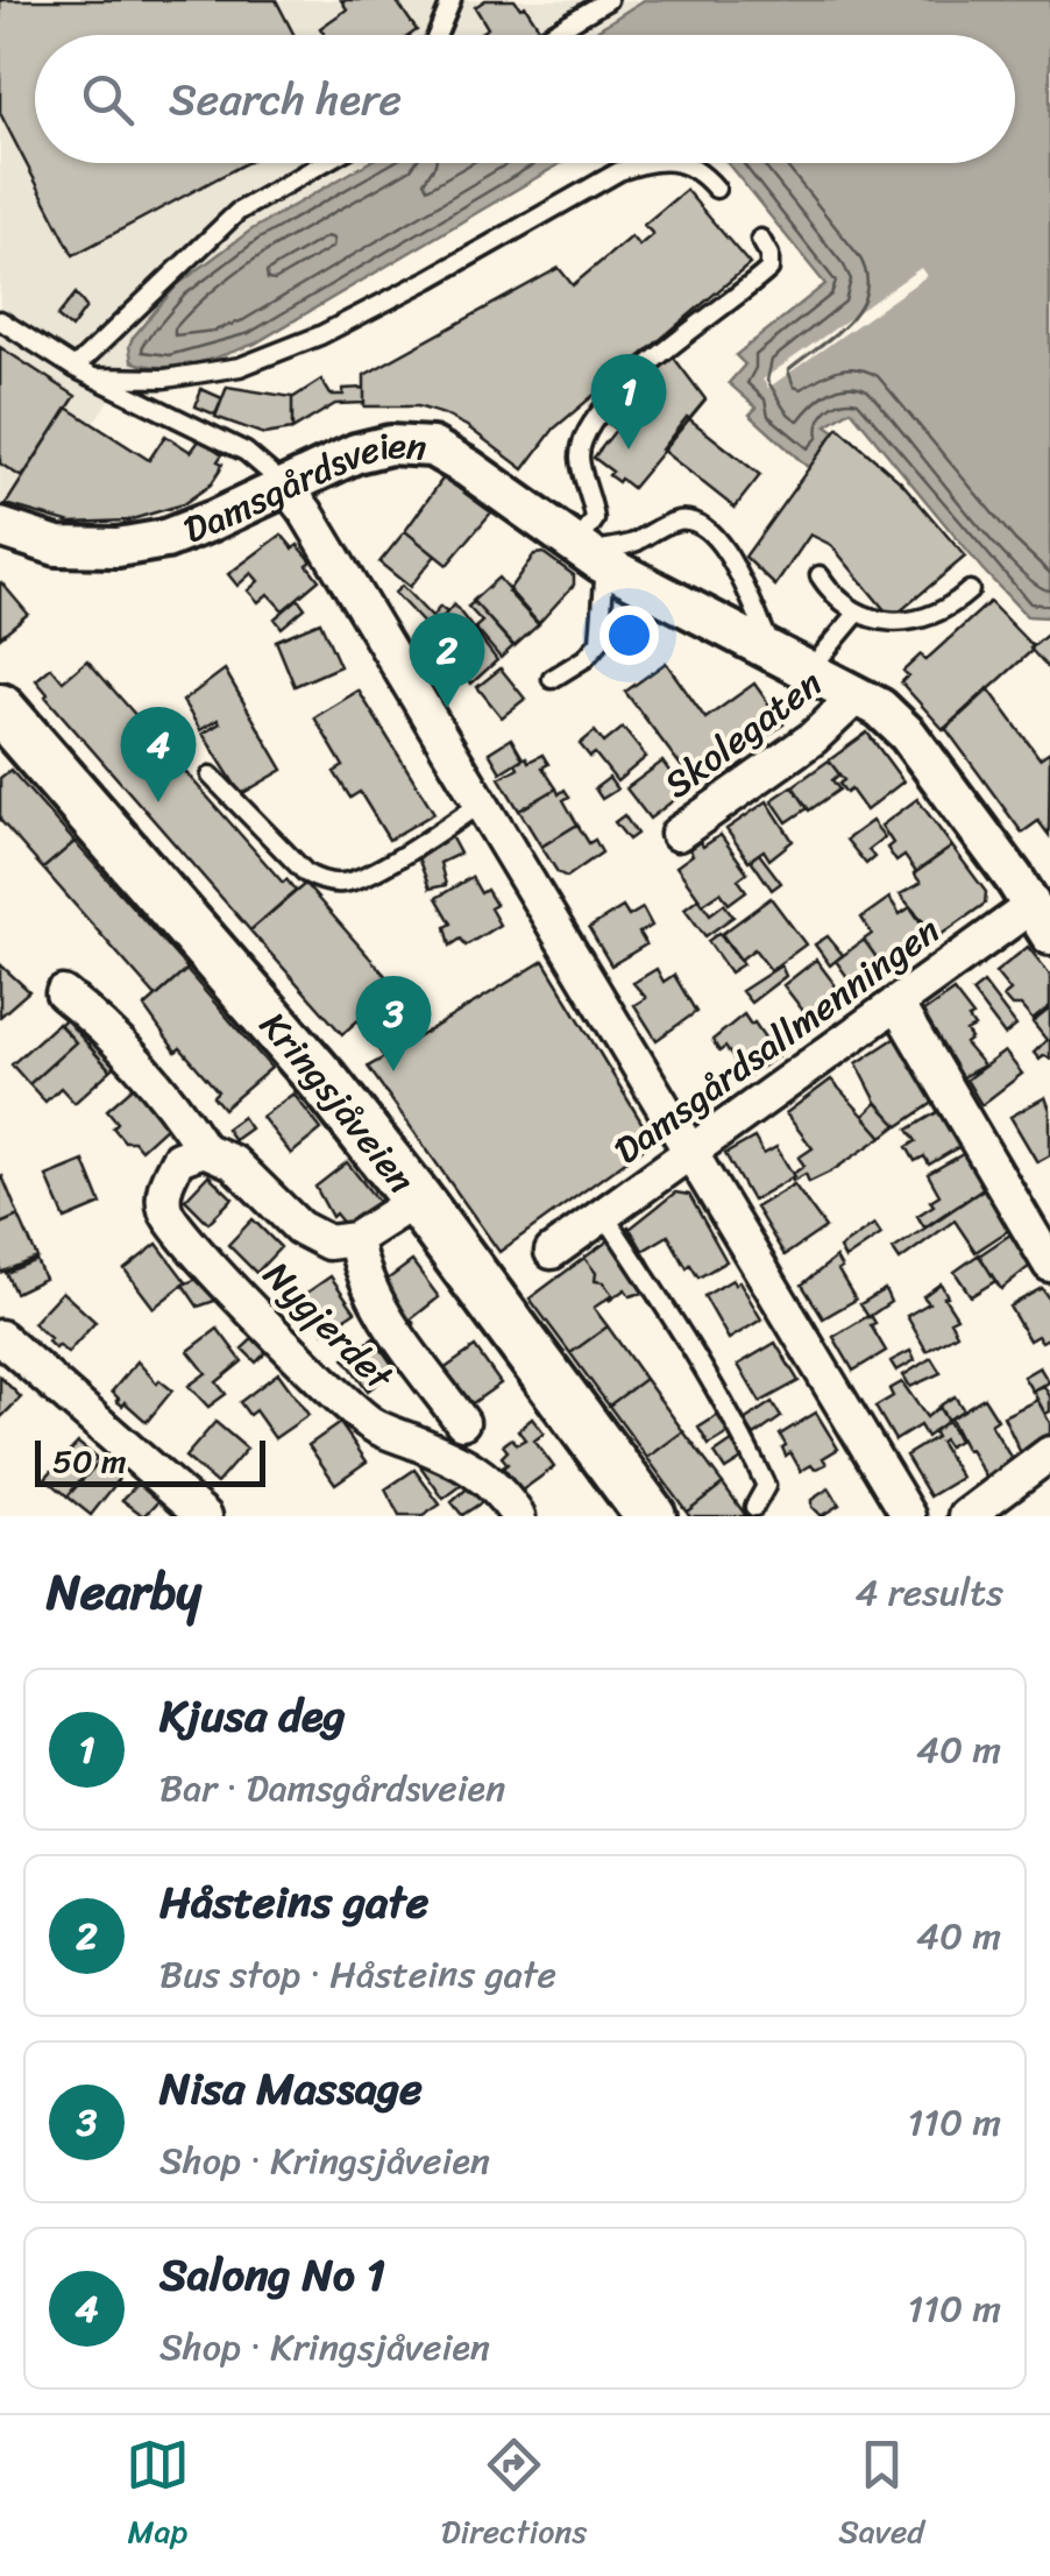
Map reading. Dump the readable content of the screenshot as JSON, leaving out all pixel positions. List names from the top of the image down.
{
  "streets": {
    "main road": ["Kringsjåveien"],
    "street": [
      "Damsgårdsveien",
      "Skolegaten",
      "Damsgårdsallmenningen",
      "Nygjerdet"
    ]
  },
  "crossings": [
    ["Damsgårdsveien", "Skolegaten"],
    ["Damsgårdsveien", "Damsgårdsallmenningen"],
    ["Kringsjåveien", "Nygjerdet"]
  ],
  "scale_bar": "50 m",
  "page": {
    "search": "Search here",
    "pins": [
      "1",
      "2",
      "4",
      "3"
    ],
    "scale": "50 m",
    "heading": ["Nearby", "4 results"],
    "list": [
      {
        "mark": "1",
        "name": "Kjusa deg",
        "note": "Bar · Damsgårdsveien",
        "value": "40 m"
      },
      {
        "mark": "2",
        "name": "Håsteins gate",
        "note": "Bus stop · Håsteins gate",
        "value": "40 m"
      },
      {
        "mark": "3",
        "name": "Nisa Massage",
        "note": "Shop · Kringsjåveien",
        "value": "110 m"
      },
      {
        "mark": "4",
        "name": "Salong No 1",
        "note": "Shop · Kringsjåveien",
        "value": "110 m"
      }
    ],
    "nav": ["Map", "Directions", "Saved"]
  }
}
